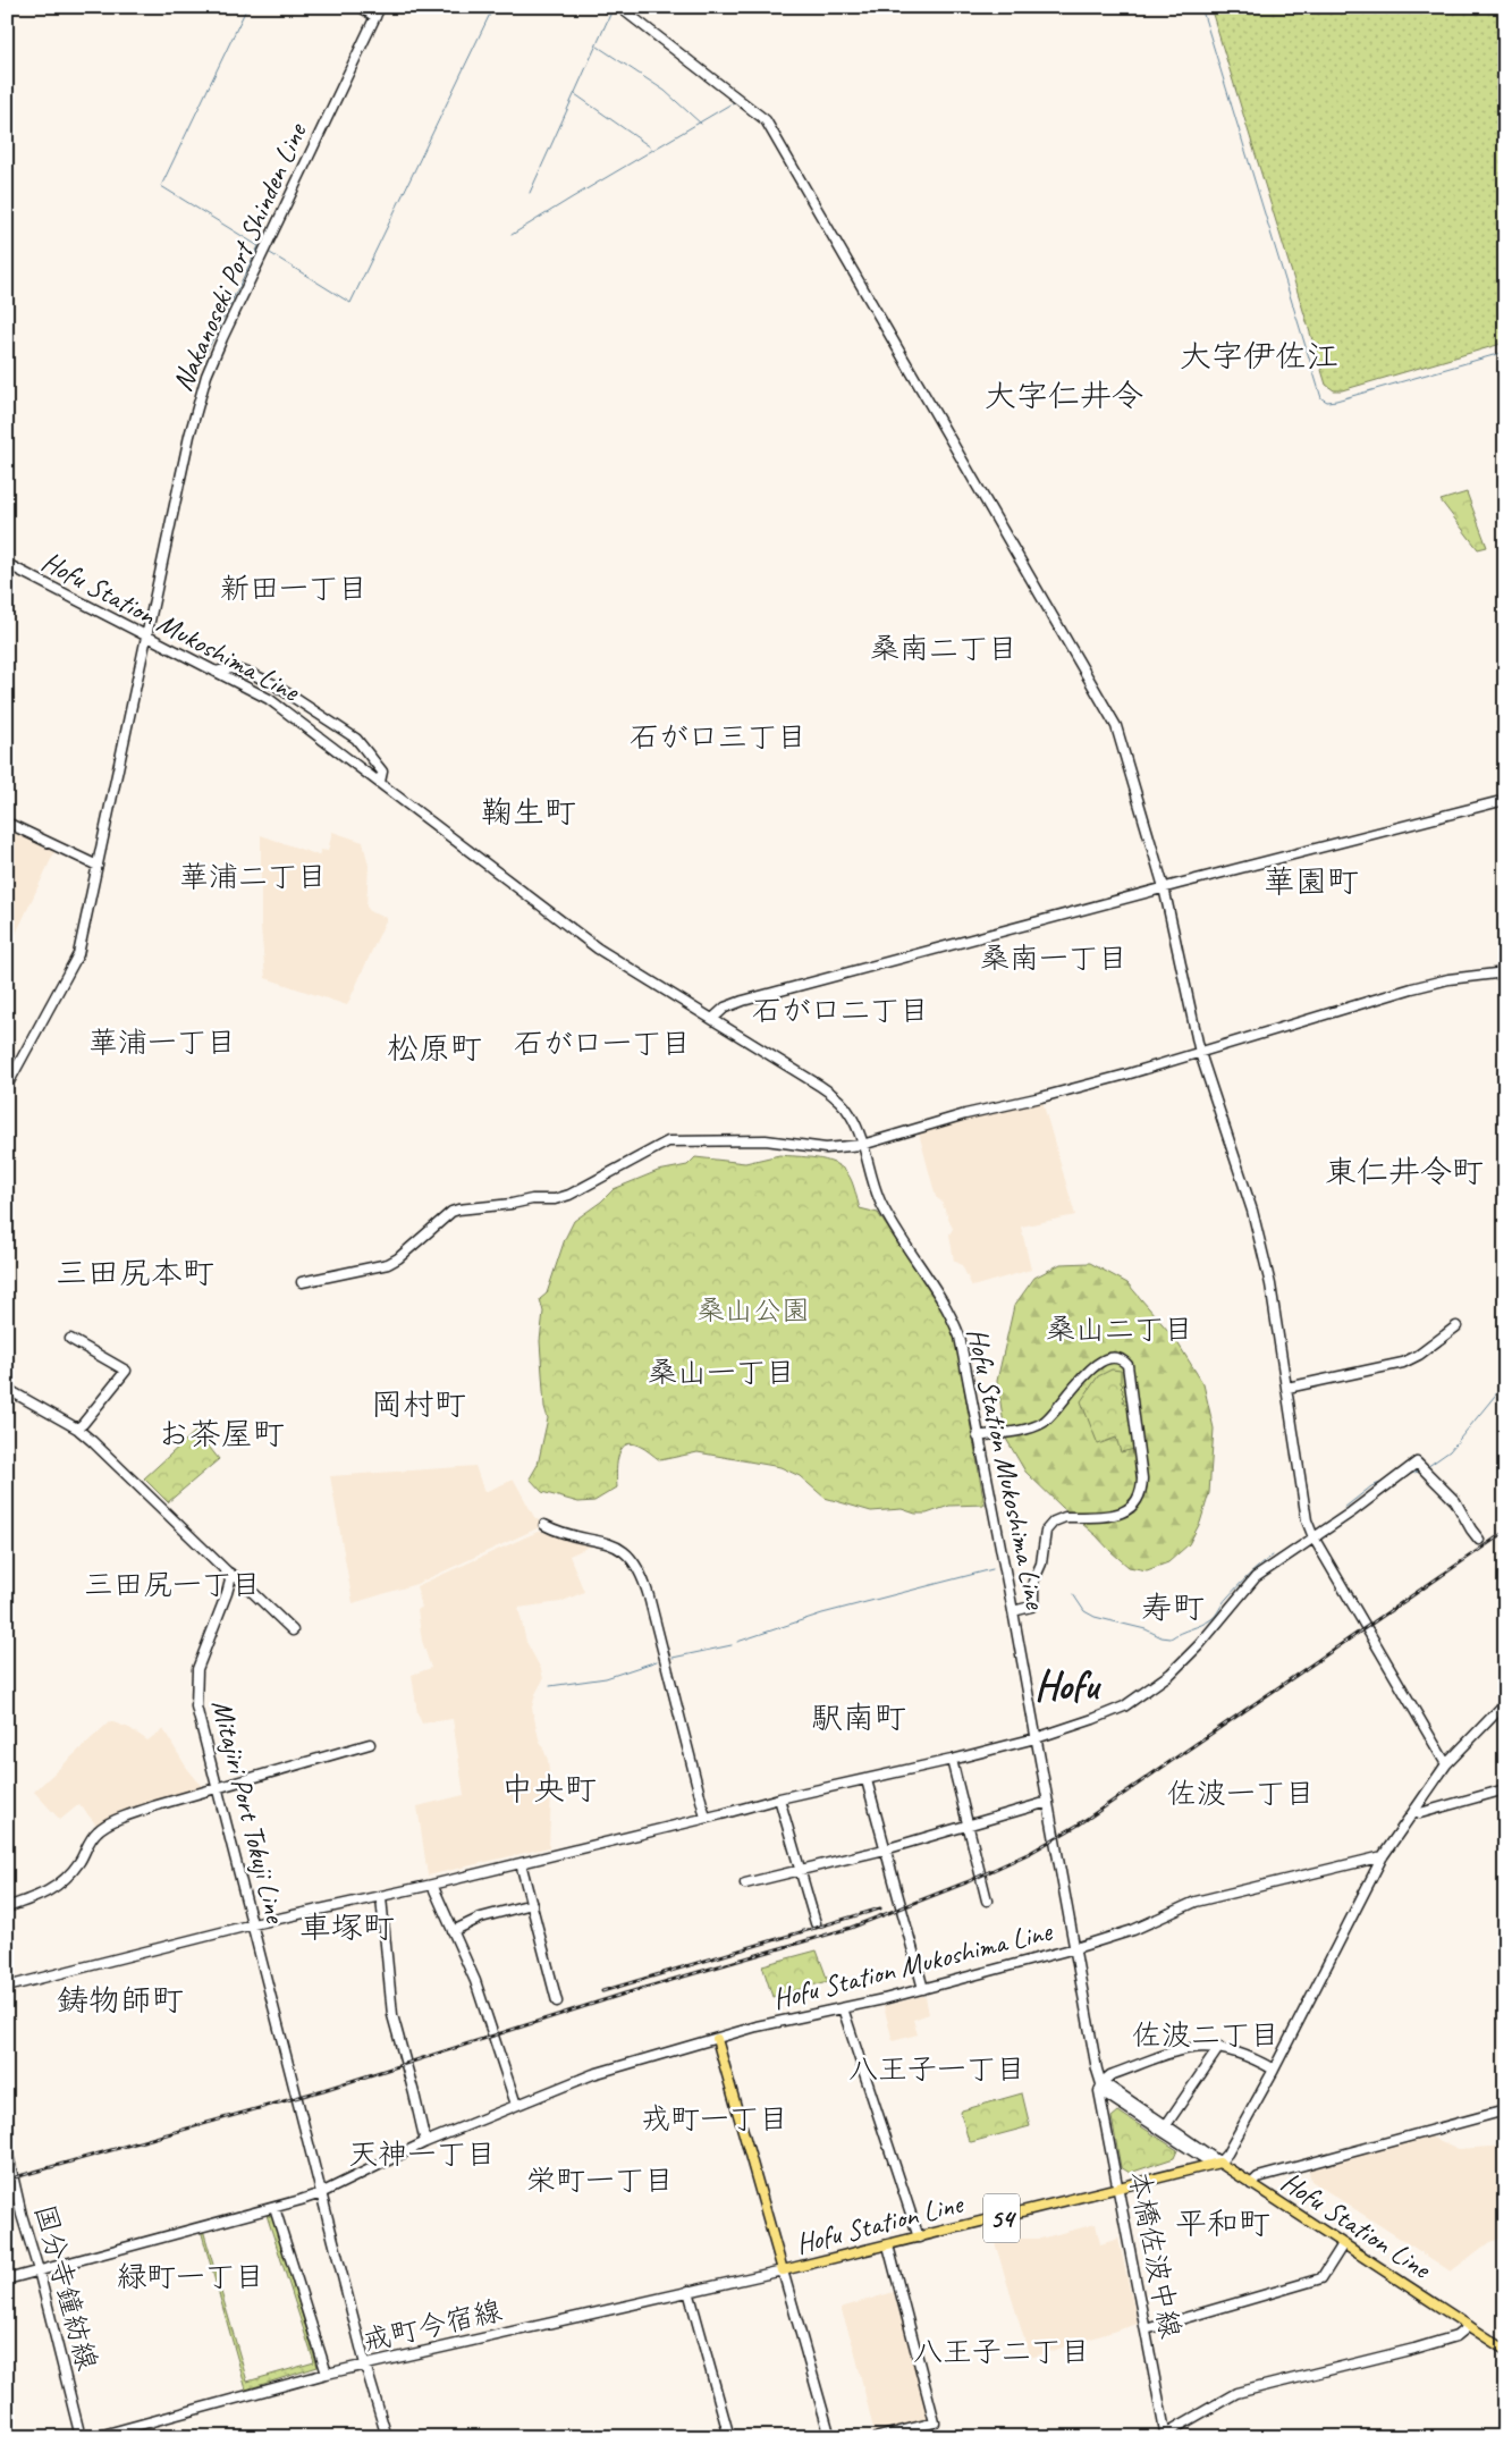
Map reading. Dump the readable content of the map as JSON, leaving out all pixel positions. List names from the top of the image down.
{
  "streets": {
    "main road": ["54", "Hofu Station Line"],
    "street": [
      "Nakanoseki Port Shinden Line",
      "Hofu Station Mukoshima Line",
      "Mitajiri Port Tokuji Line",
      "本橋佐波中線",
      "国分寺鐘紡線",
      "戒町今宿線"
    ]
  },
  "crossings": [
    ["Nakanoseki Port Shinden Line", "Hofu Station Mukoshima Line"],
    ["Hofu Station Mukoshima Line", "Hofu Station Line"],
    ["Mitajiri Port Tokuji Line", "戒町今宿線"],
    ["Hofu Station Line", "本橋佐波中線"],
    ["Hofu Station Line", "戒町今宿線"]
  ],
  "districts": [
    "大字伊佐江",
    "大字仁井令",
    "新田一丁目",
    "桑南二丁目",
    "石が口三丁目",
    "鞠生町",
    "華浦二丁目",
    "華園町",
    "桑南一丁目",
    "石が口二丁目",
    "華浦一丁目",
    "石が口一丁目",
    "松原町",
    "東仁井令町",
    "三田尻本町",
    "桑山二丁目",
    "桑山一丁目",
    "岡村町",
    "お茶屋町",
    "三田尻一丁目",
    "寿町",
    "Hofu",
    "駅南町",
    "中央町",
    "佐波一丁目",
    "車塚町",
    "鋳物師町",
    "佐波二丁目",
    "八王子一丁目",
    "戎町一丁目",
    "天神一丁目",
    "栄町一丁目",
    "平和町",
    "緑町一丁目",
    "八王子二丁目"
  ],
  "parks": ["桑山公園"]
}
